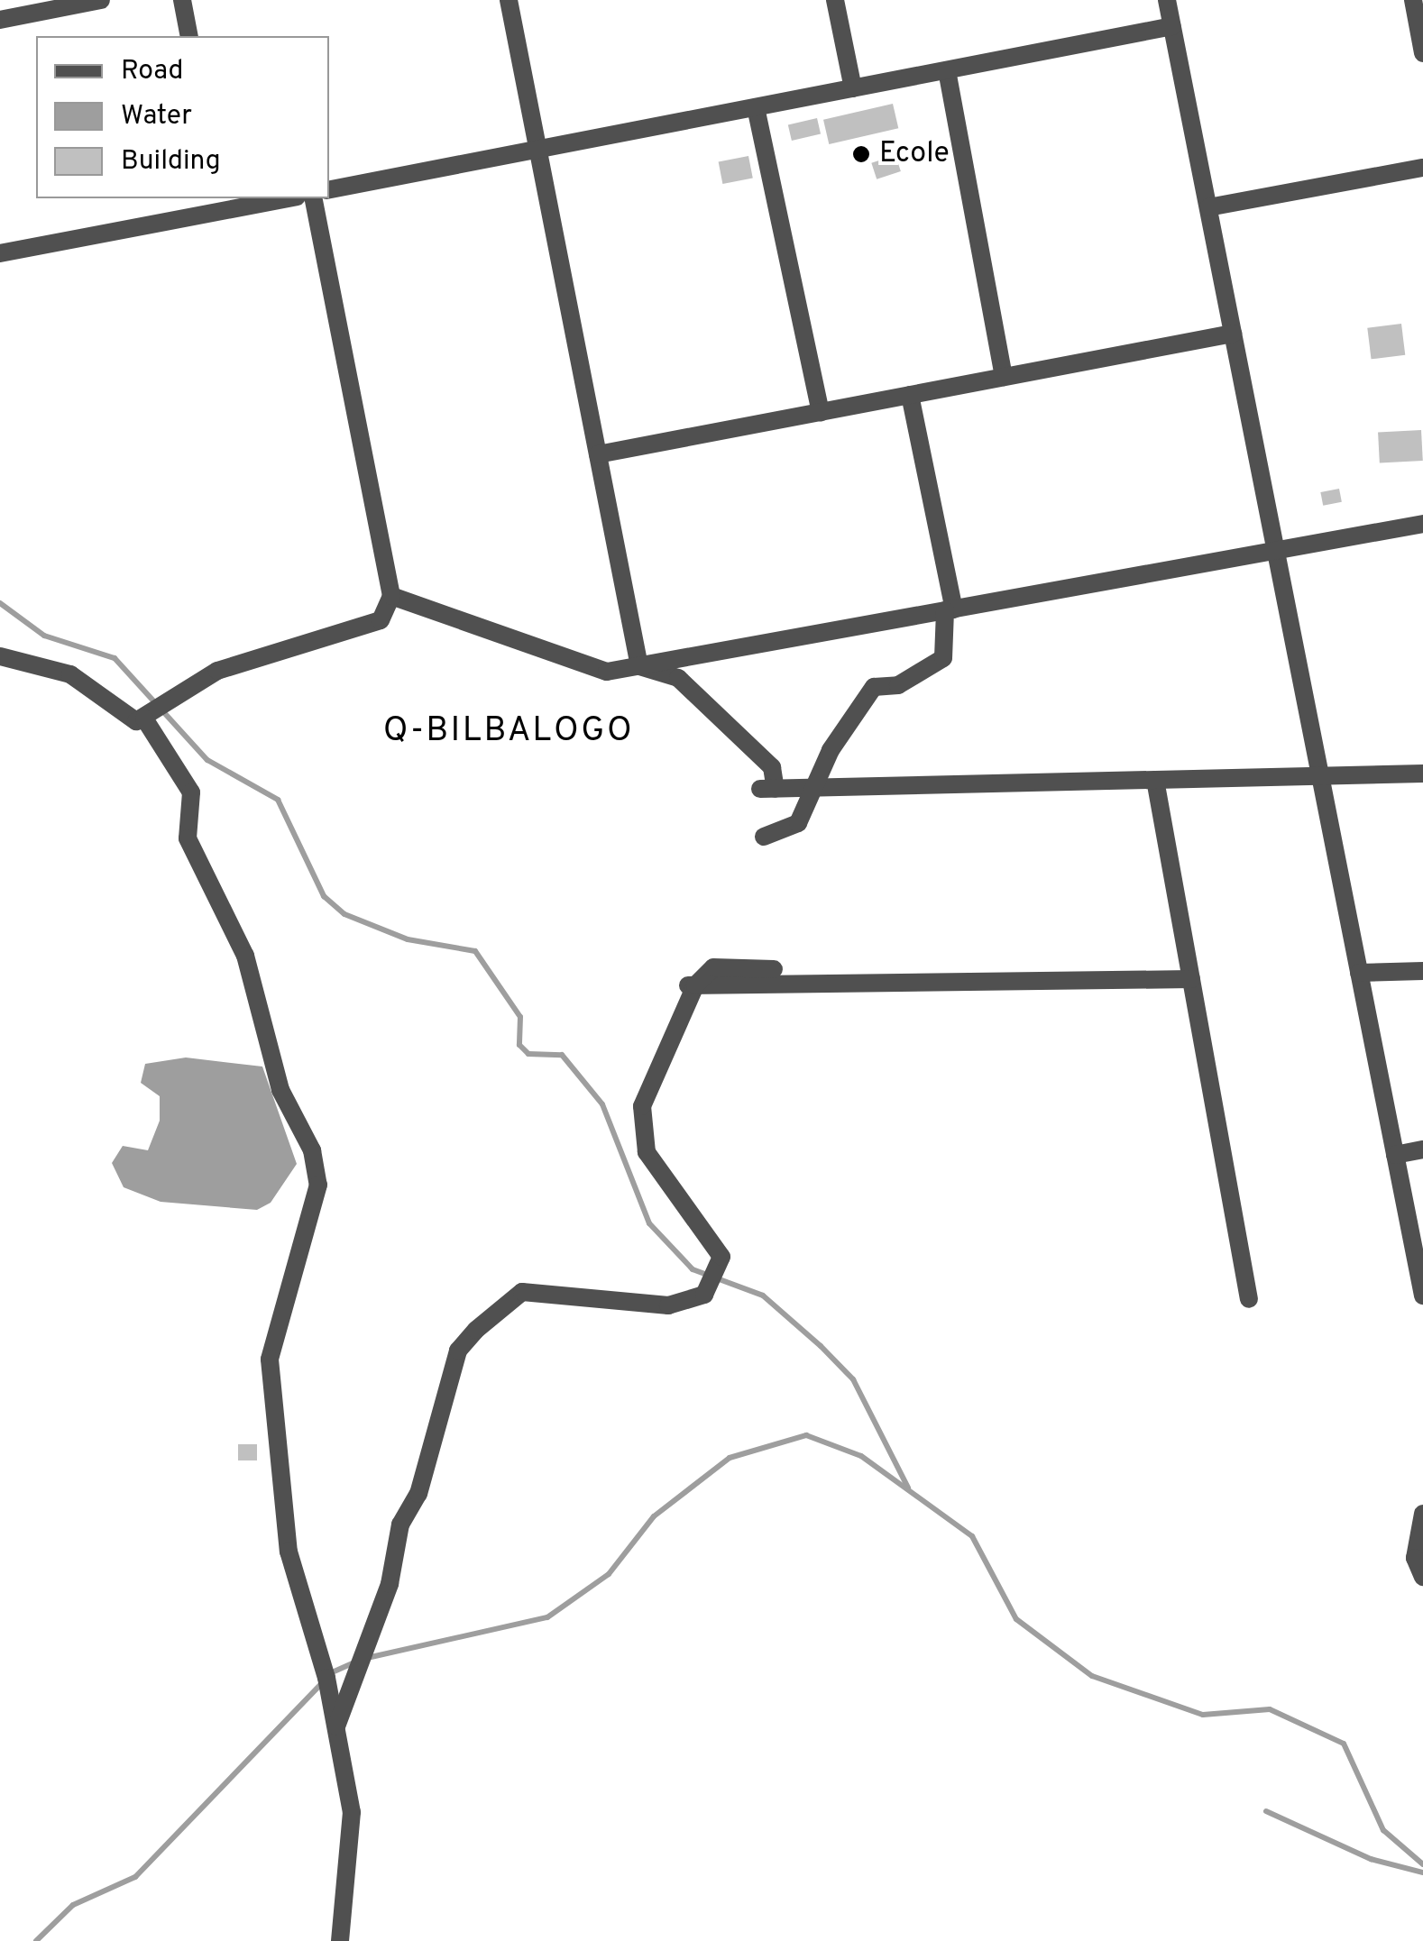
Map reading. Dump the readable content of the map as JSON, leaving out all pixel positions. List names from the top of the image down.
{
  "districts": ["Q-BILBALOGO"],
  "places": ["Ecole"],
  "legend": ["Road", "Water", "Building"]
}
